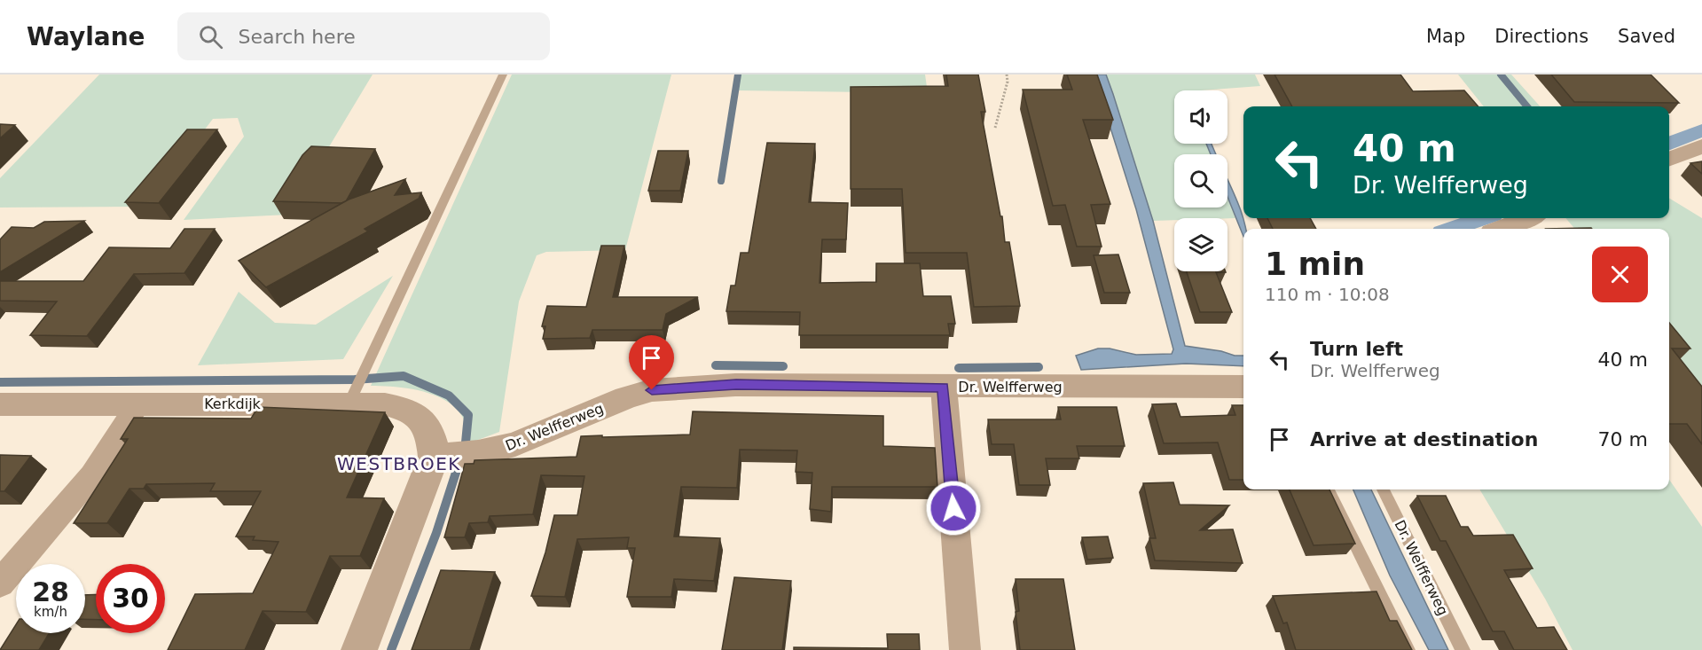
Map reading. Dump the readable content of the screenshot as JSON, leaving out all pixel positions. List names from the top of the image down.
{
  "streets": {
    "street": ["Dr. Welfferweg", "Kerkdijk"]
  },
  "crossings": [
    ["Dr. Welfferweg", "Kerkdijk"]
  ],
  "districts": ["WESTBROEK"],
  "page": {
    "header": "Waylane",
    "search": "Search here",
    "nav": ["Map", "Directions", "Saved"],
    "turn": ["40 m", "Dr. Welfferweg"],
    "heading": ["1 min", "110 m · 10:08"],
    "list": [
      {
        "name": "Turn left",
        "note": "Dr. Welfferweg",
        "value": "40 m"
      },
      {
        "name": "Arrive at destination",
        "value": "70 m"
      }
    ],
    "speed": "28 km/h",
    "limit": "30"
  }
}
